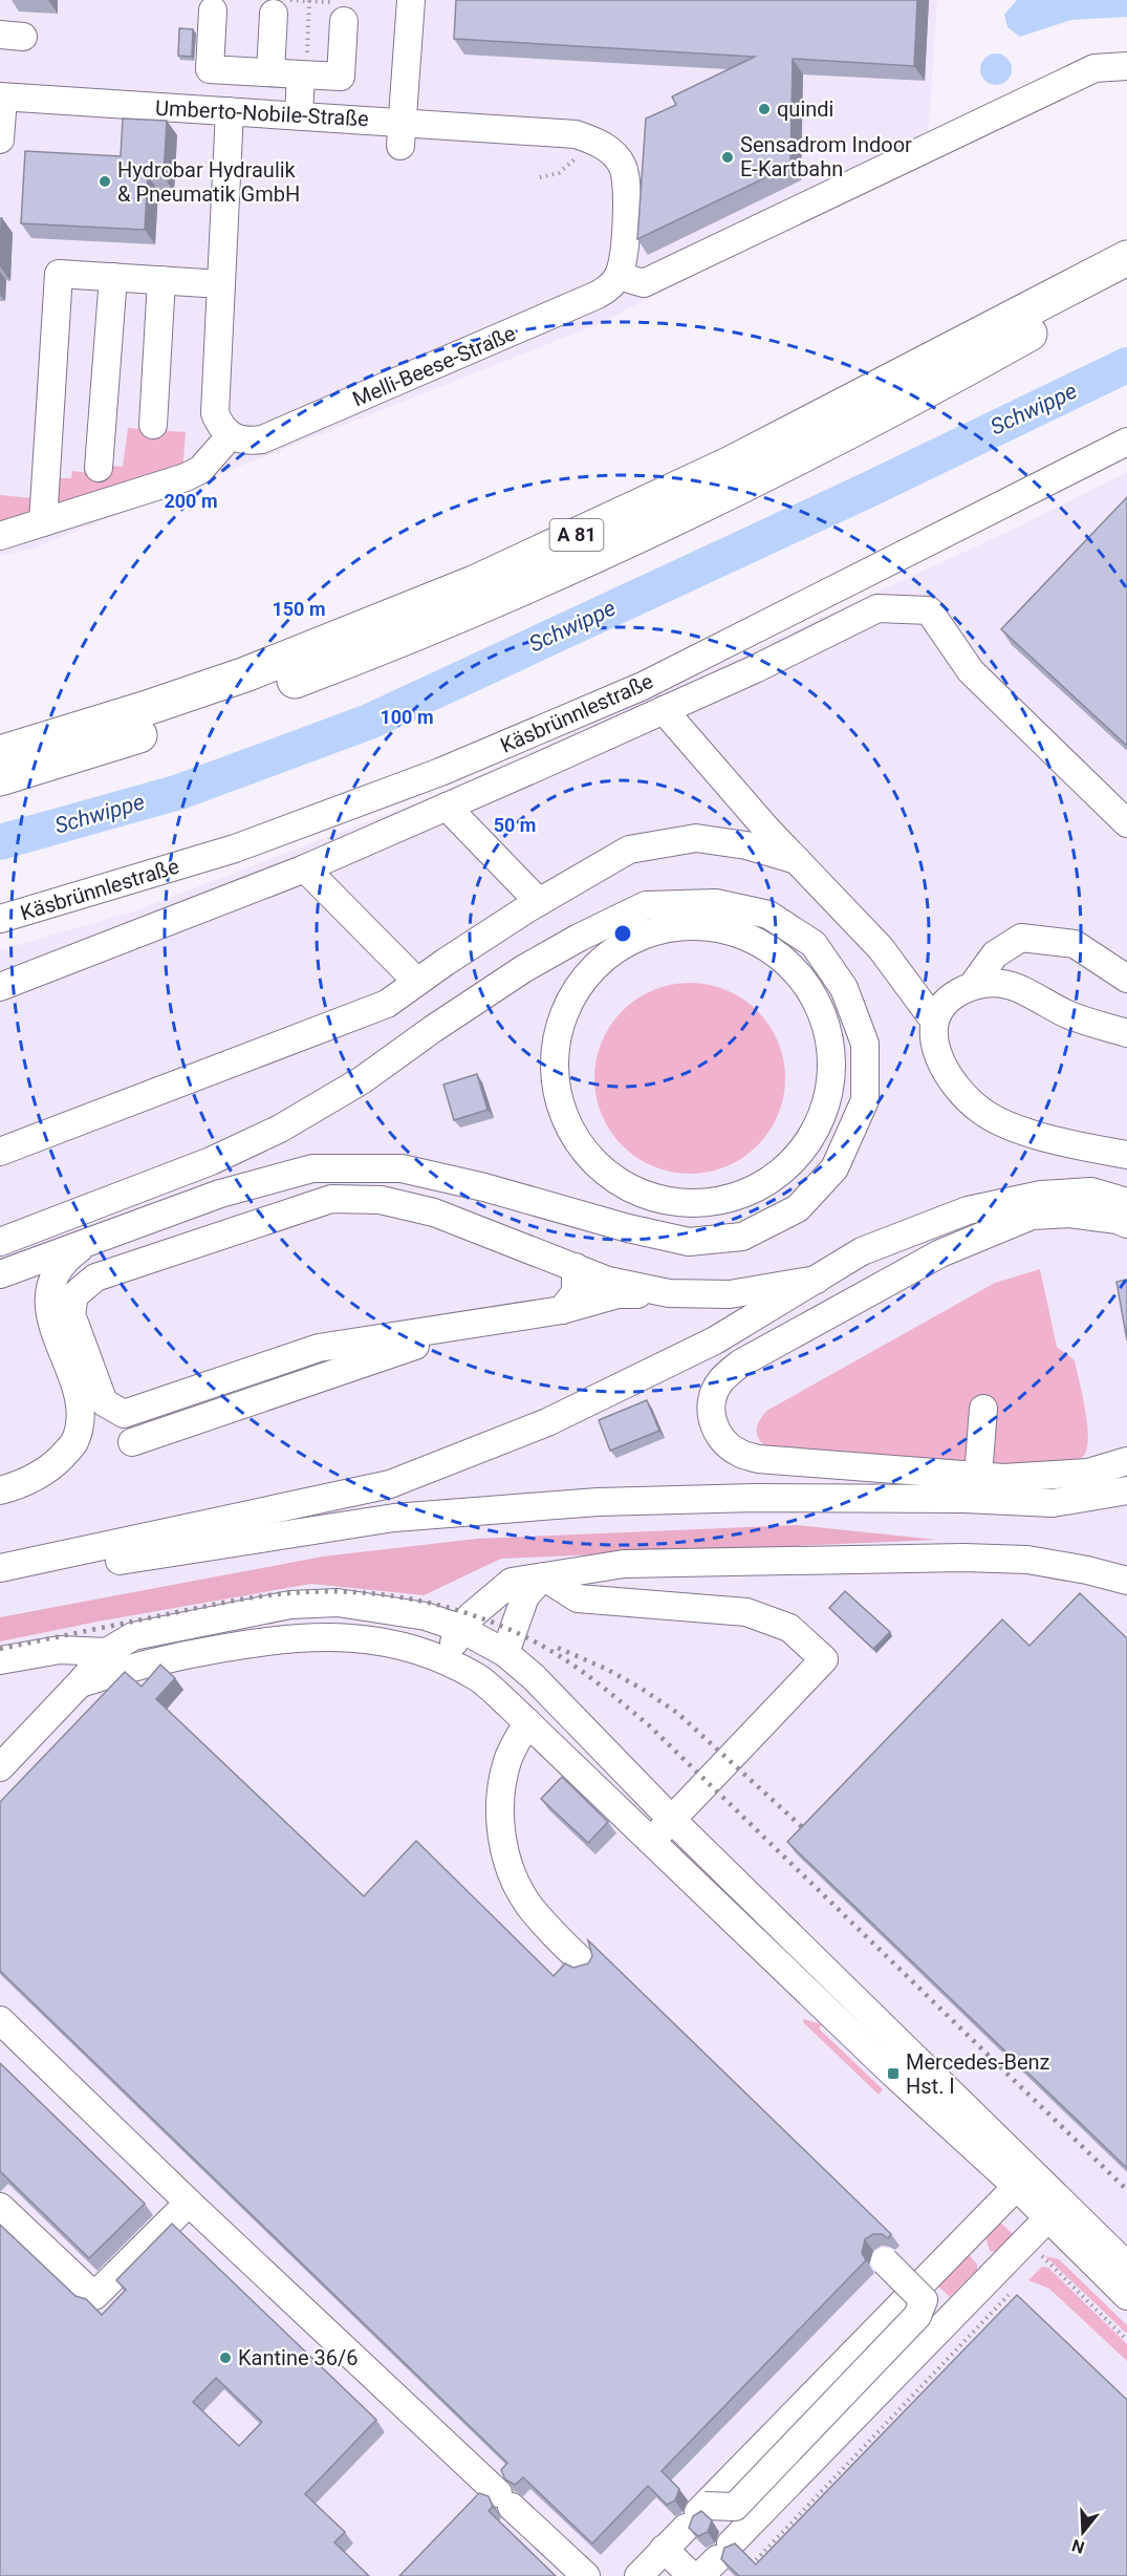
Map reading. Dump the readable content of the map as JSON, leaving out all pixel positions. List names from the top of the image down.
{
  "streets": {
    "highway": ["A 81"],
    "street": ["Umberto-Nobile-Straße", "Melli-Beese-Straße", "Käsbrünnlestraße"]
  },
  "water": ["Schwippe"],
  "places": {
    "other": [
      "quindi",
      "Sensadrom Indoor E-Kartbahn",
      "Hydrobar Hydraulik & Pneumatik GmbH",
      "Kantine 36/6"
    ],
    "transit": ["Mercedes-Benz Hst. I"]
  },
  "north": "bottom",
  "rings": [
    "200 m",
    "150 m",
    "100 m",
    "50 m"
  ]
}
